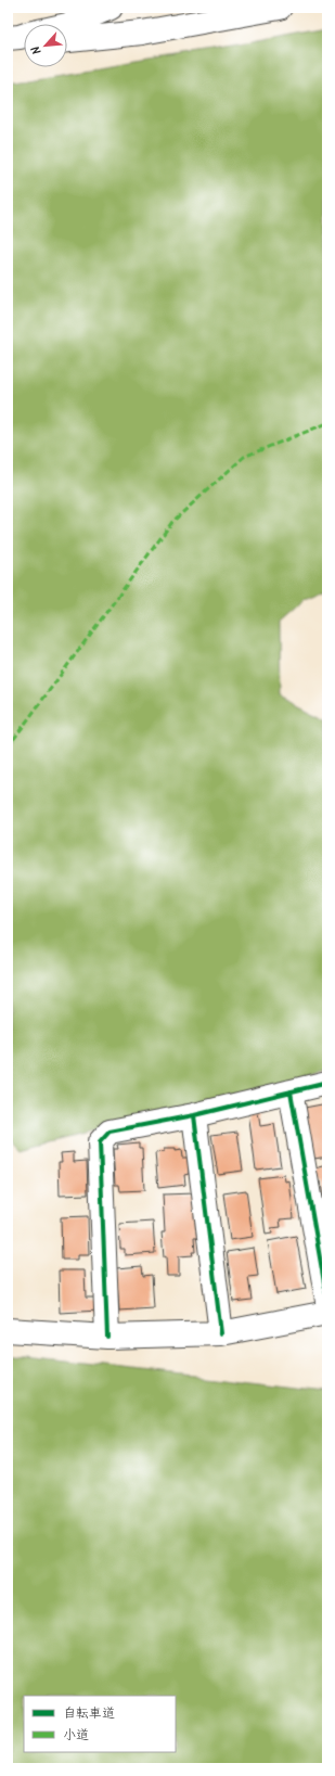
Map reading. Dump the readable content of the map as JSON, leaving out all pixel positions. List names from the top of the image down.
{
  "legend": ["自転車道", "小道"],
  "north": "bottom left"
}
